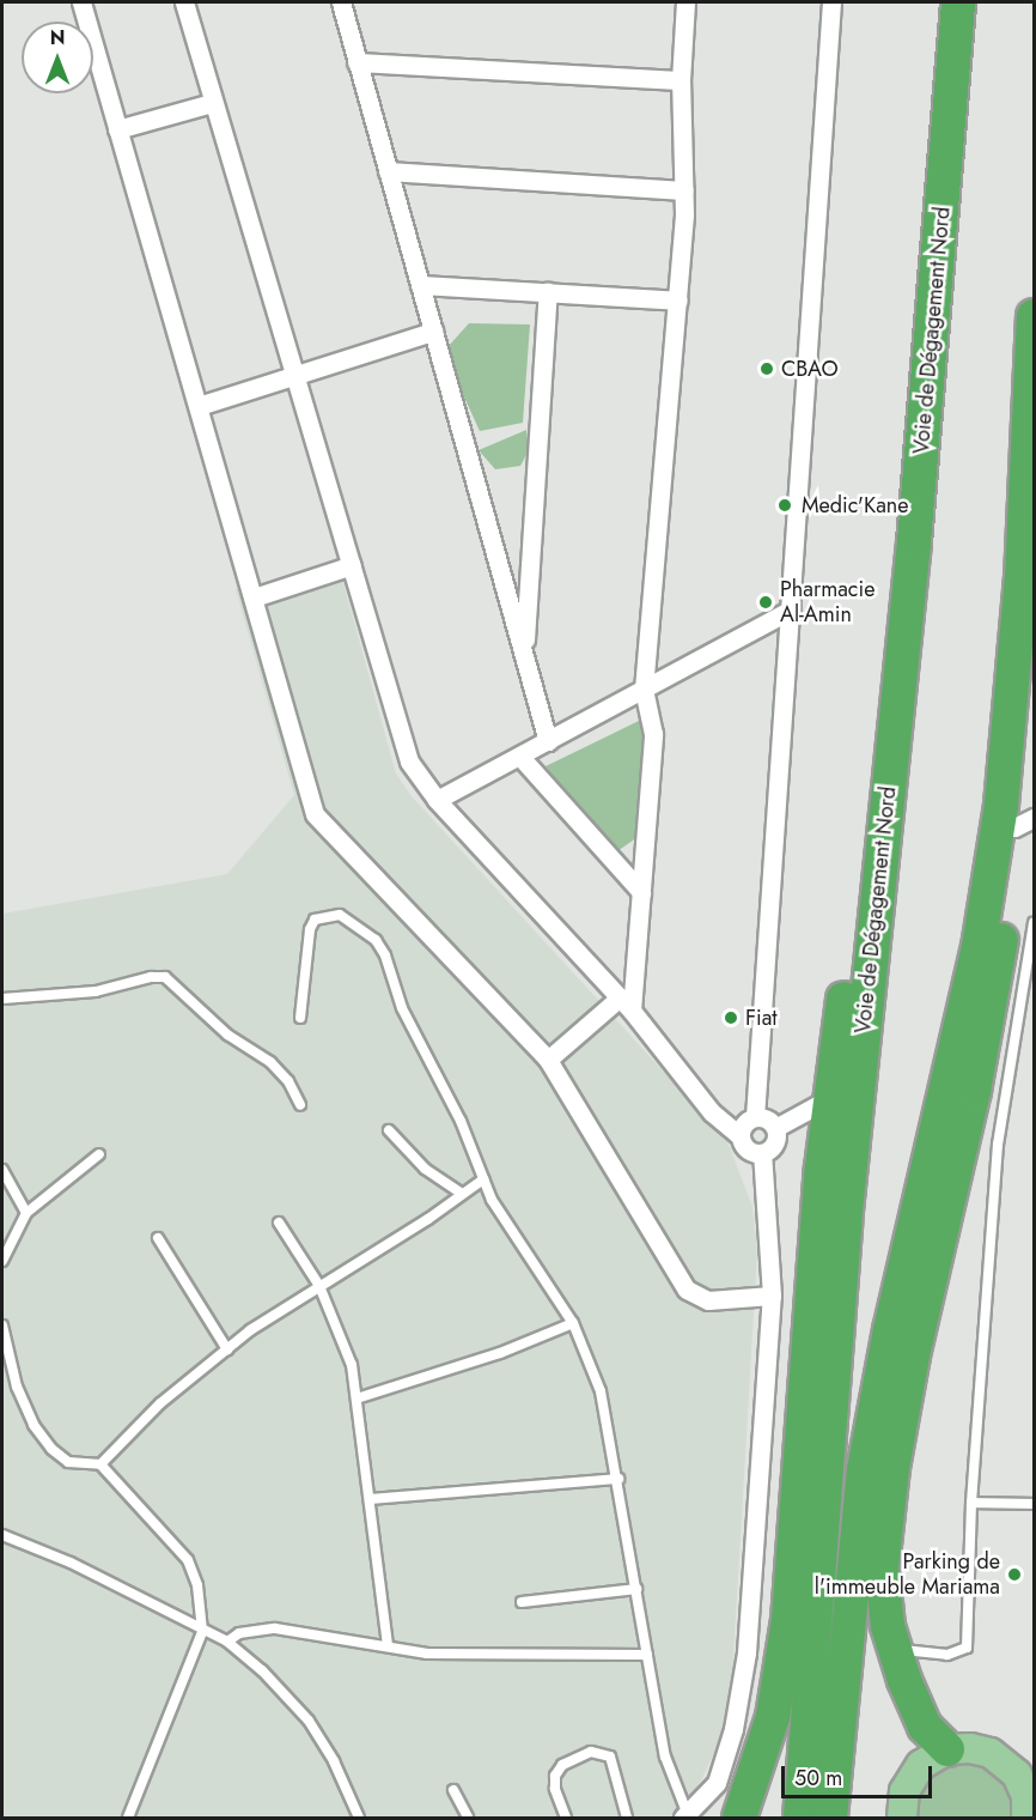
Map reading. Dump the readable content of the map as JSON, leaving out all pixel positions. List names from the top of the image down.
{
  "streets": {
    "highway": ["Voie de Dégagement Nord"]
  },
  "places": [
    "CBAO",
    "Medic'Kane",
    "Pharmacie Al-Amin",
    "Fiat",
    "Parking de l'immeuble Mariama"
  ],
  "scale_bar": "50 m",
  "north": "top"
}
